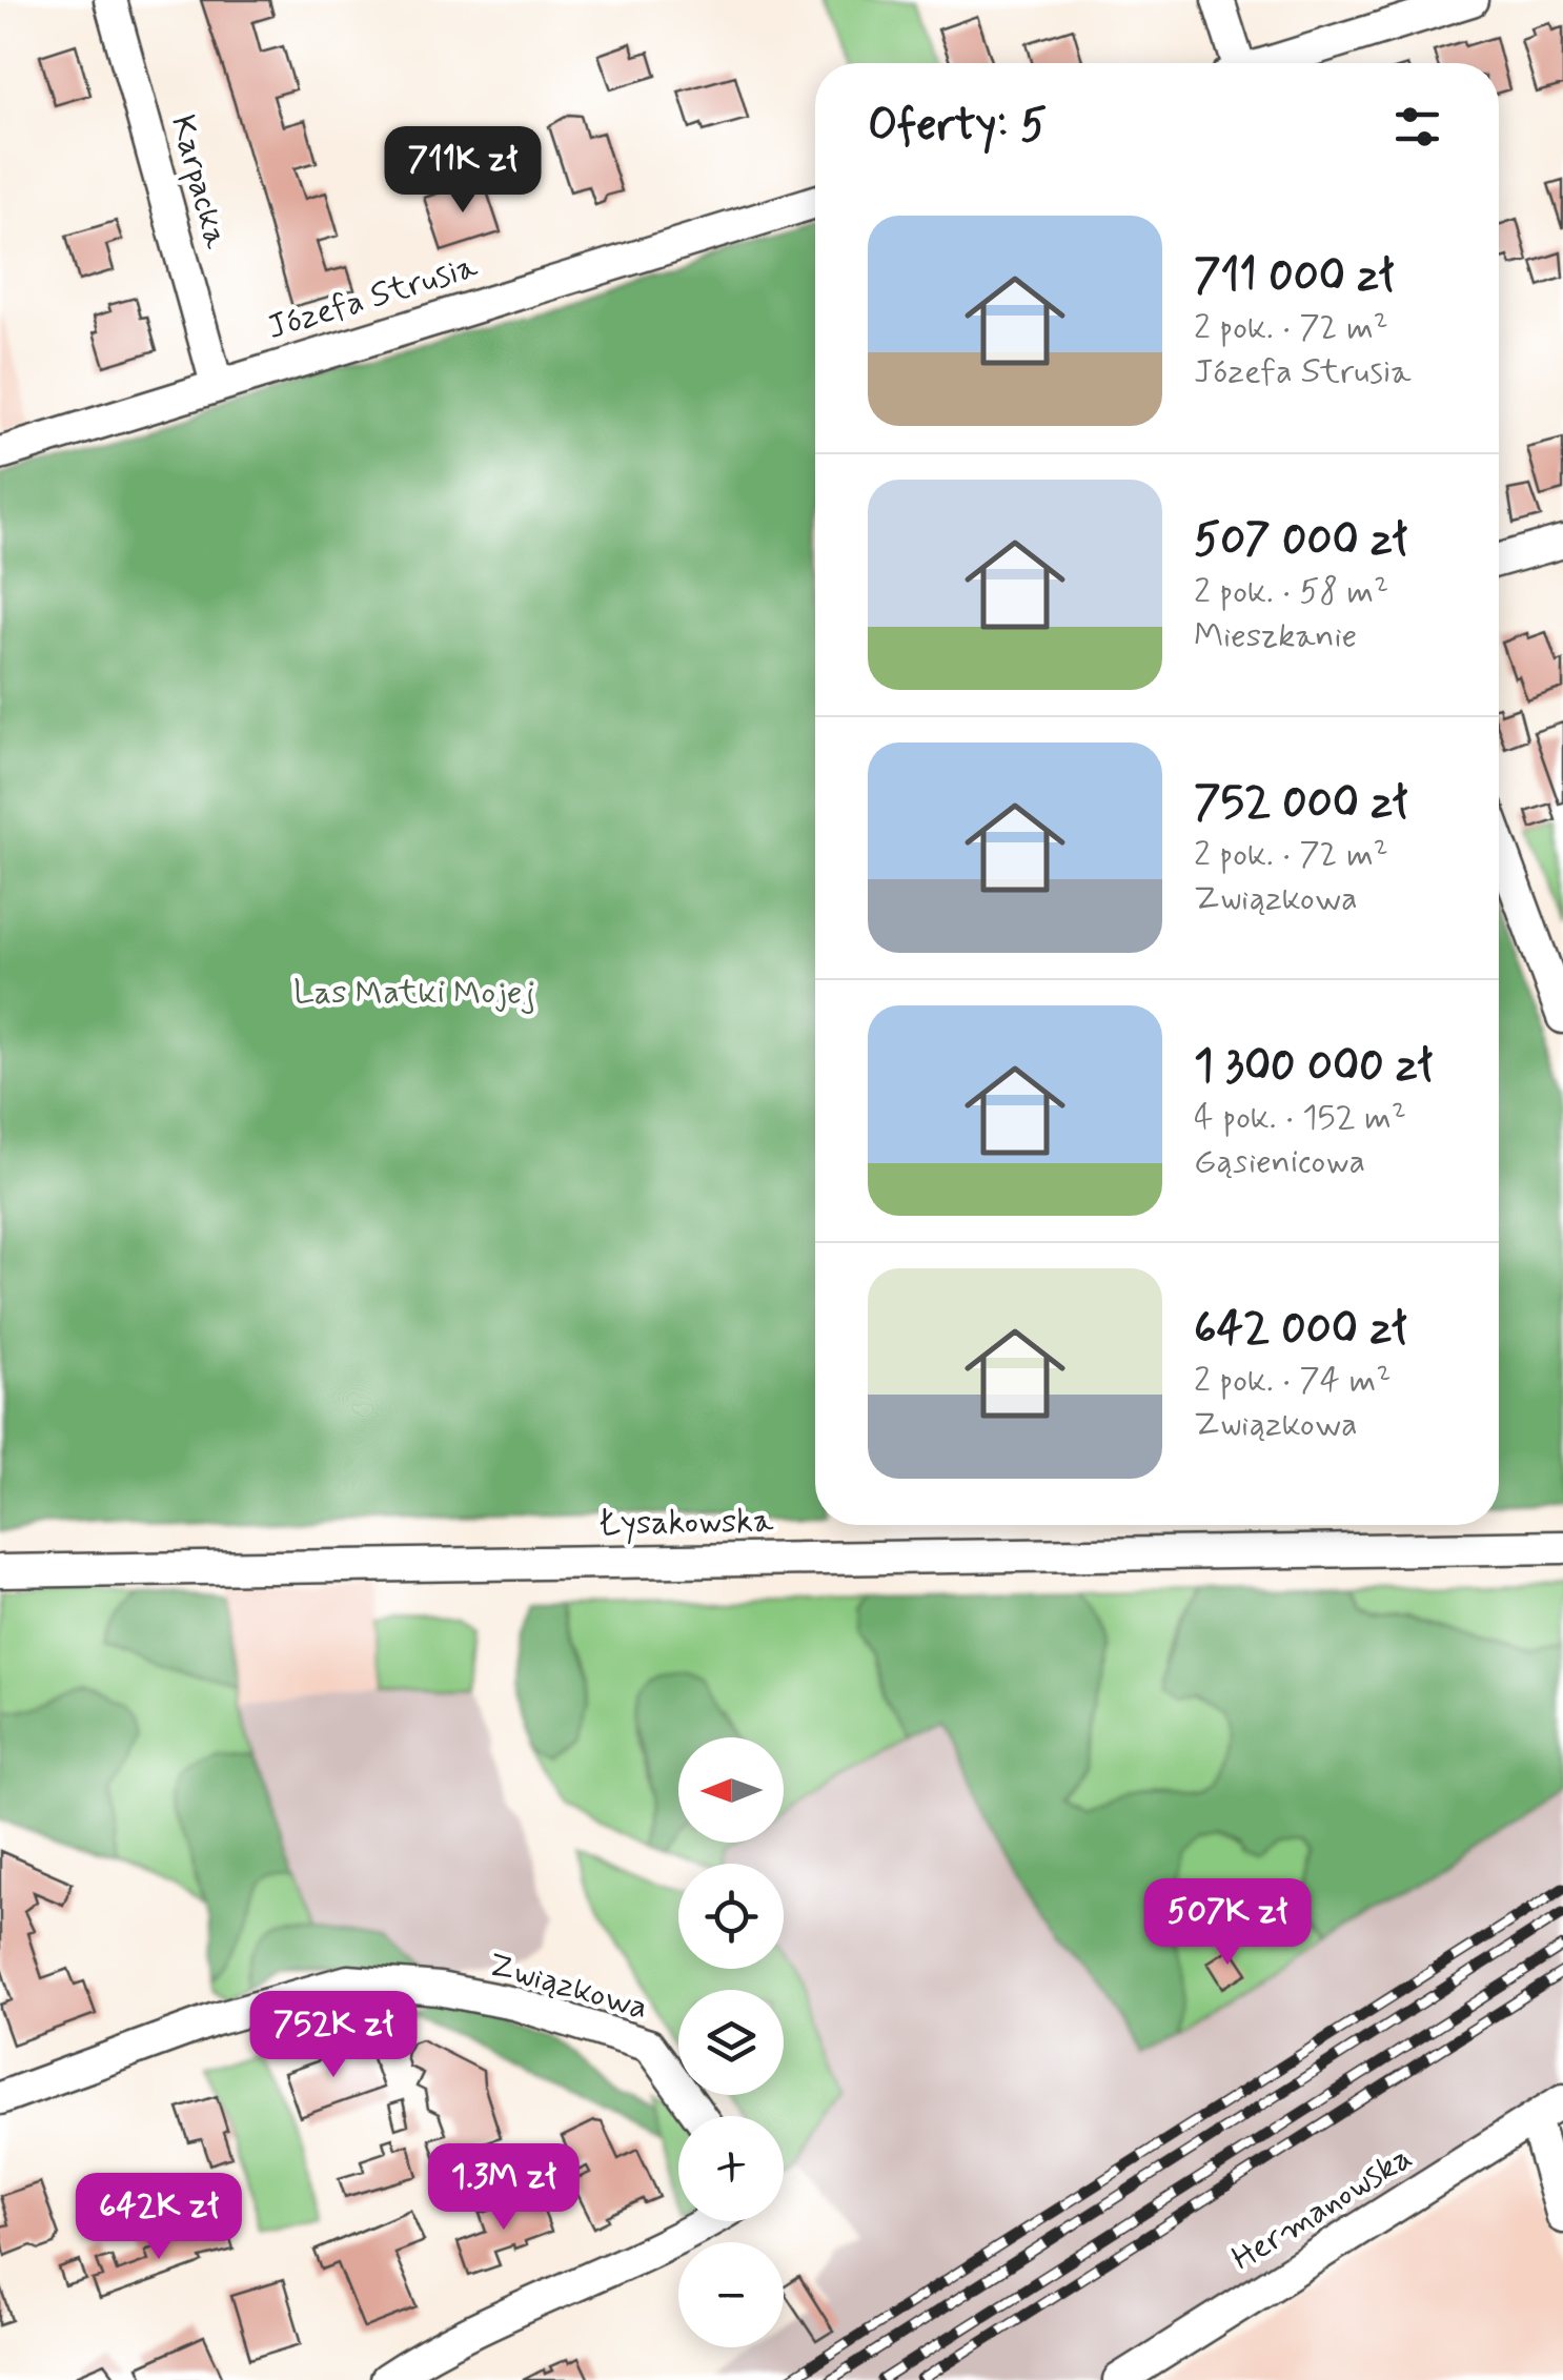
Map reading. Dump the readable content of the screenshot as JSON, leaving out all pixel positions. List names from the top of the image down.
{
  "streets": {
    "street": [
      "Karpacka",
      "Józefa Strusia",
      "Łysakowska",
      "Związkowa",
      "Hermanowska"
    ]
  },
  "crossings": [
    ["Karpacka", "Józefa Strusia"]
  ],
  "parks": ["Las Matki Mojej"],
  "north": "left",
  "page": {
    "heading": "Oferty: 5",
    "price": [
      "711K zł",
      "507K zł",
      "752K zł",
      "1.3M zł",
      "642K zł"
    ],
    "list": [
      {
        "name": "711 000 zł",
        "note": "2 pok. · 72 m² · Józefa Strusia"
      },
      {
        "name": "507 000 zł",
        "note": "2 pok. · 58 m² · Mieszkanie"
      },
      {
        "name": "752 000 zł",
        "note": "2 pok. · 72 m² · Związkowa"
      },
      {
        "name": "1 300 000 zł",
        "note": "4 pok. · 152 m² · Gąsienicowa"
      },
      {
        "name": "642 000 zł",
        "note": "2 pok. · 74 m² · Związkowa"
      }
    ],
    "map_buttons": ["+", "−"]
  }
}
